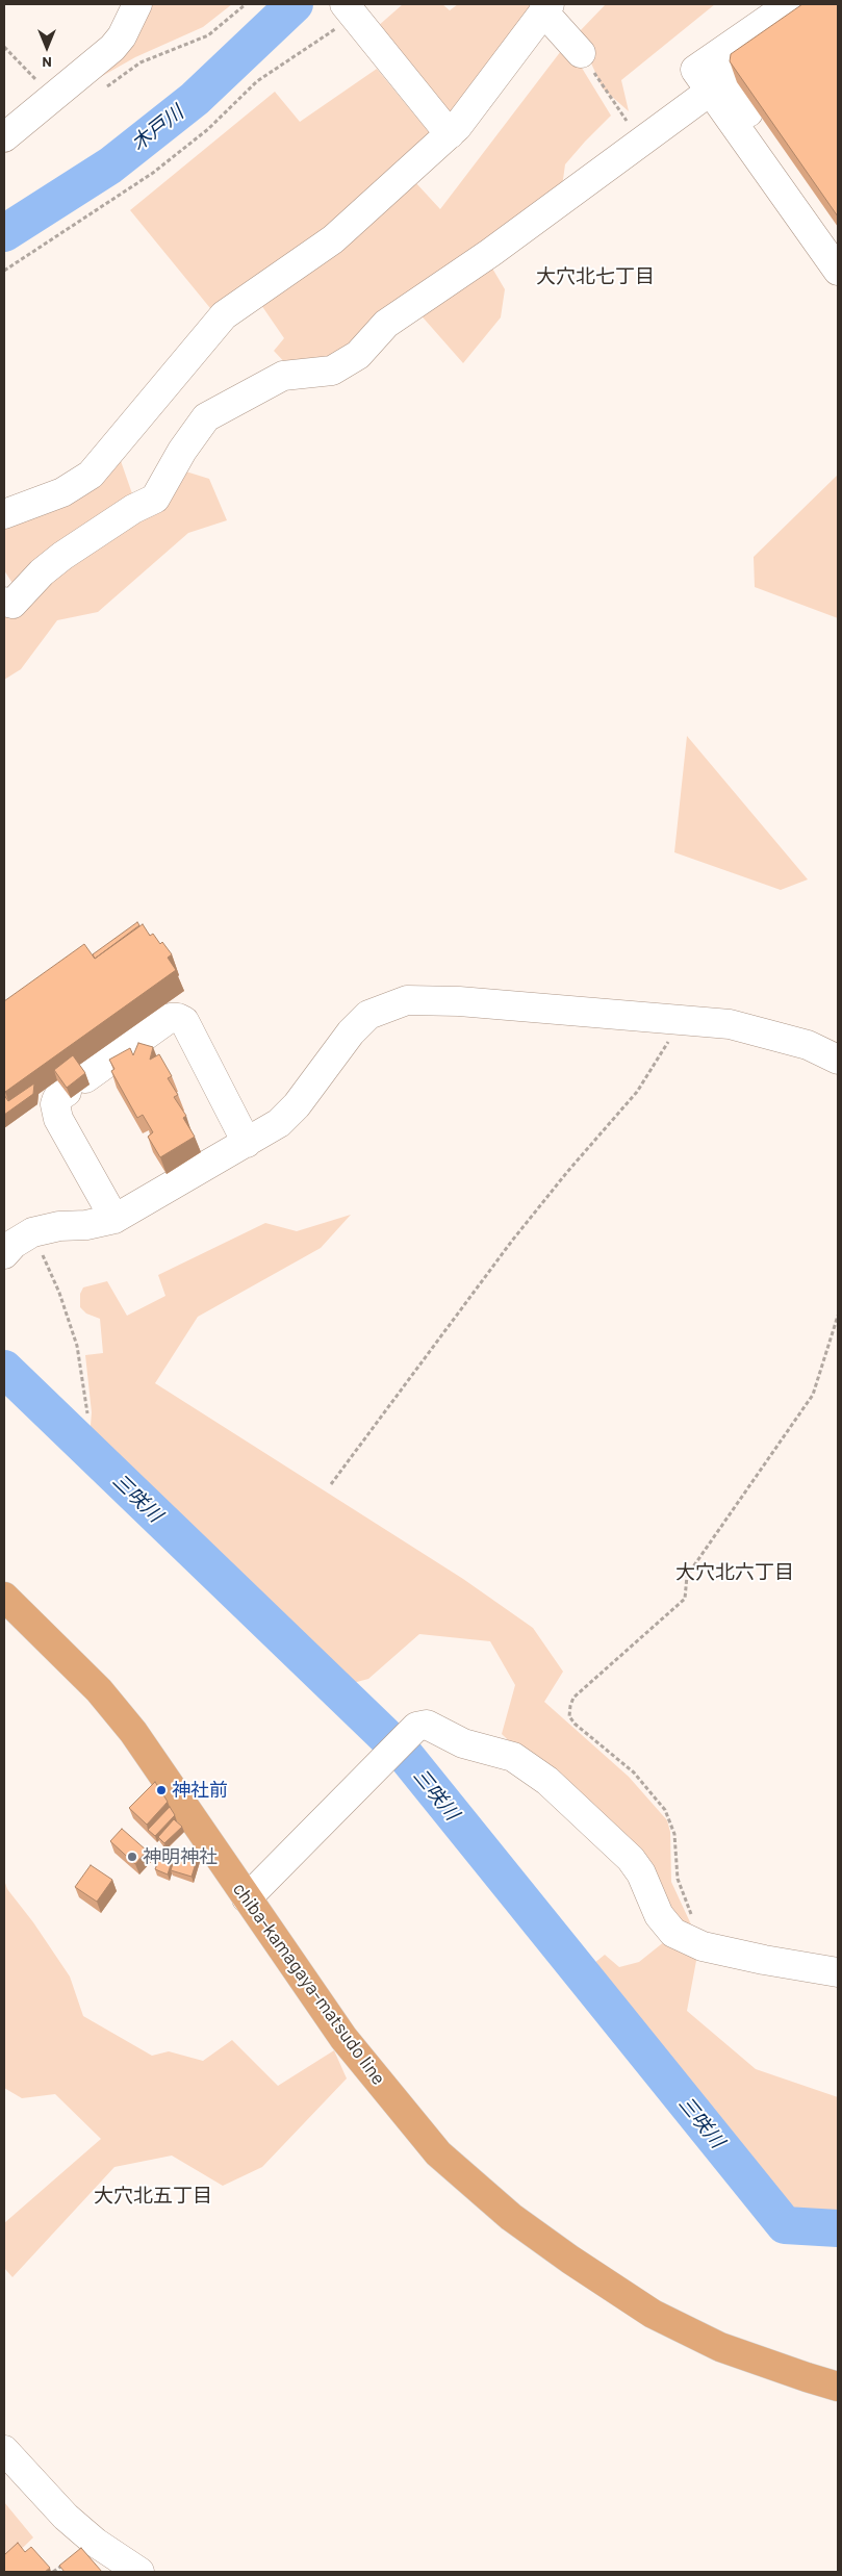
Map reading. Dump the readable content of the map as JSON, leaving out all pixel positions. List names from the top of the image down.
{
  "streets": {
    "main road": ["chiba-kamagaya-matsudo line"]
  },
  "districts": ["大穴北七丁目", "大穴北六丁目", "大穴北五丁目"],
  "water": ["木戸川", "三咲川"],
  "places": ["神社前", "神明神社"],
  "north": "bottom"
}
